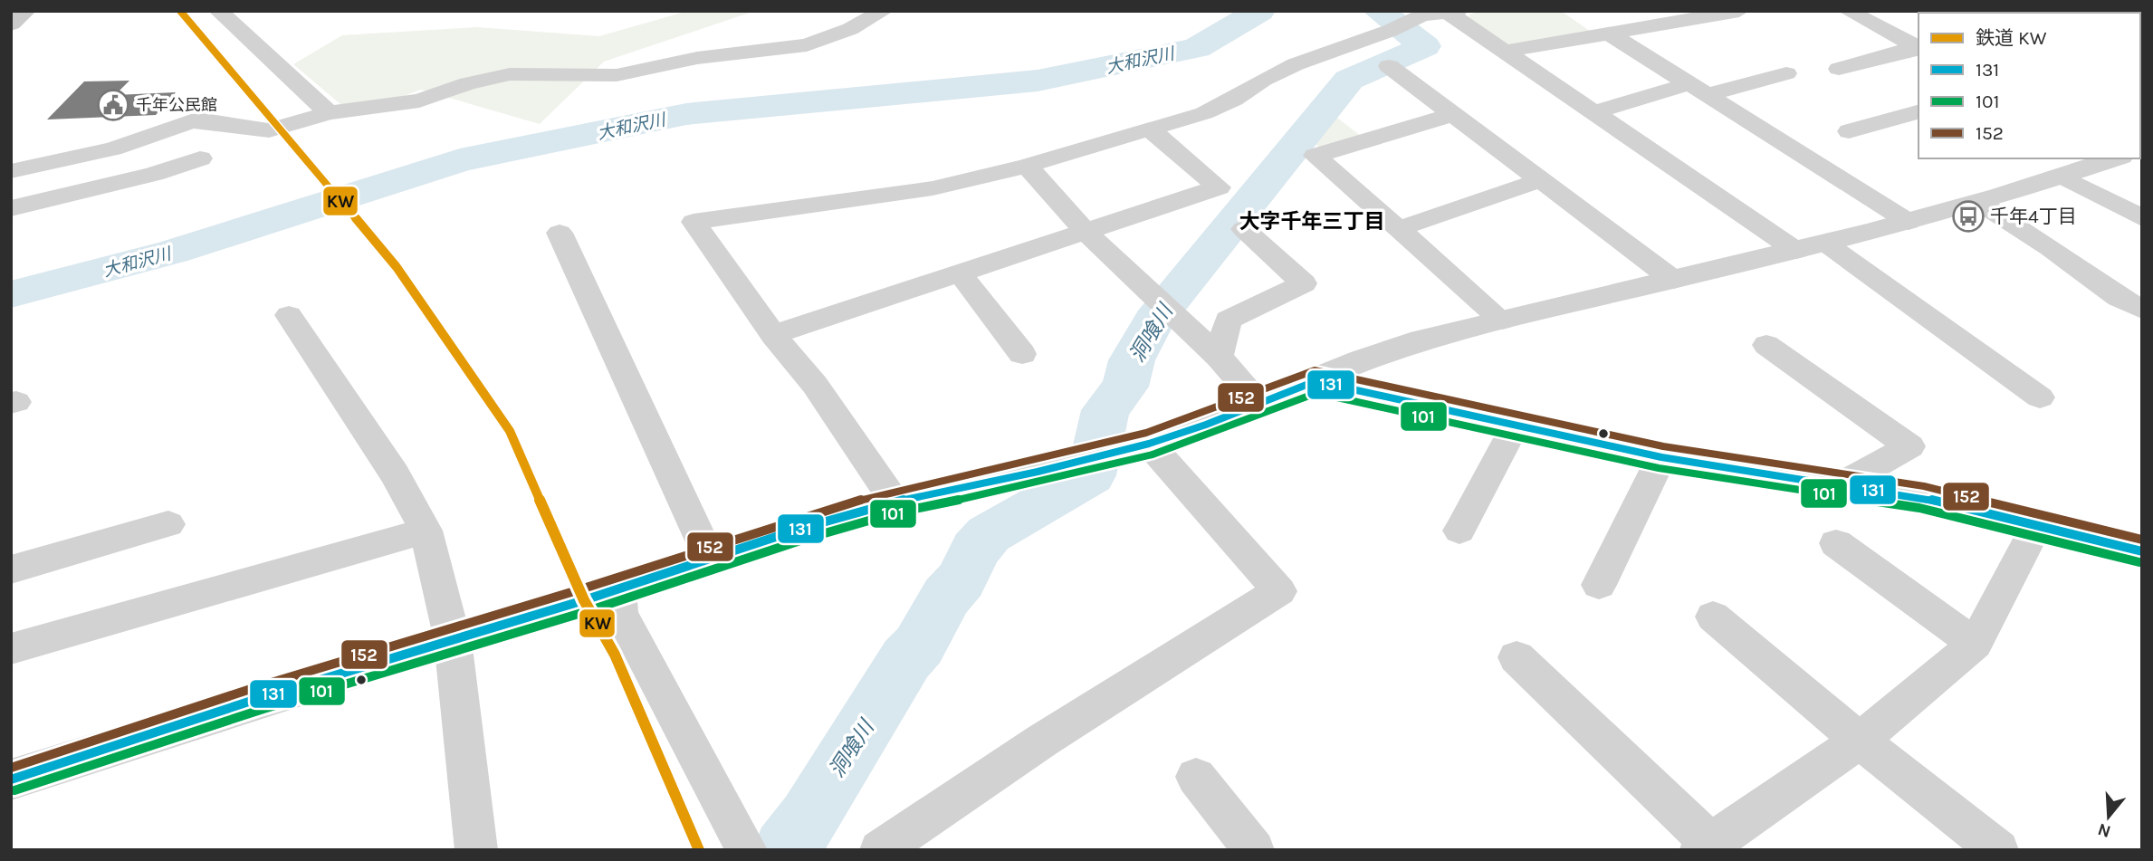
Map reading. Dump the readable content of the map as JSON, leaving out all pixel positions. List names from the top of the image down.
{
  "districts": ["大字千年三丁目"],
  "water": ["大和沢川", "洞喰川"],
  "places": {
    "public building": ["千年公民館"],
    "bus stop": ["千年4丁目"]
  },
  "lines": [
    "rail line KW",
    "transit line 152",
    "transit line 131",
    "transit line 101"
  ],
  "legend": [
    "鉄道 KW",
    "131",
    "101",
    "152"
  ],
  "north": "bottom"
}
